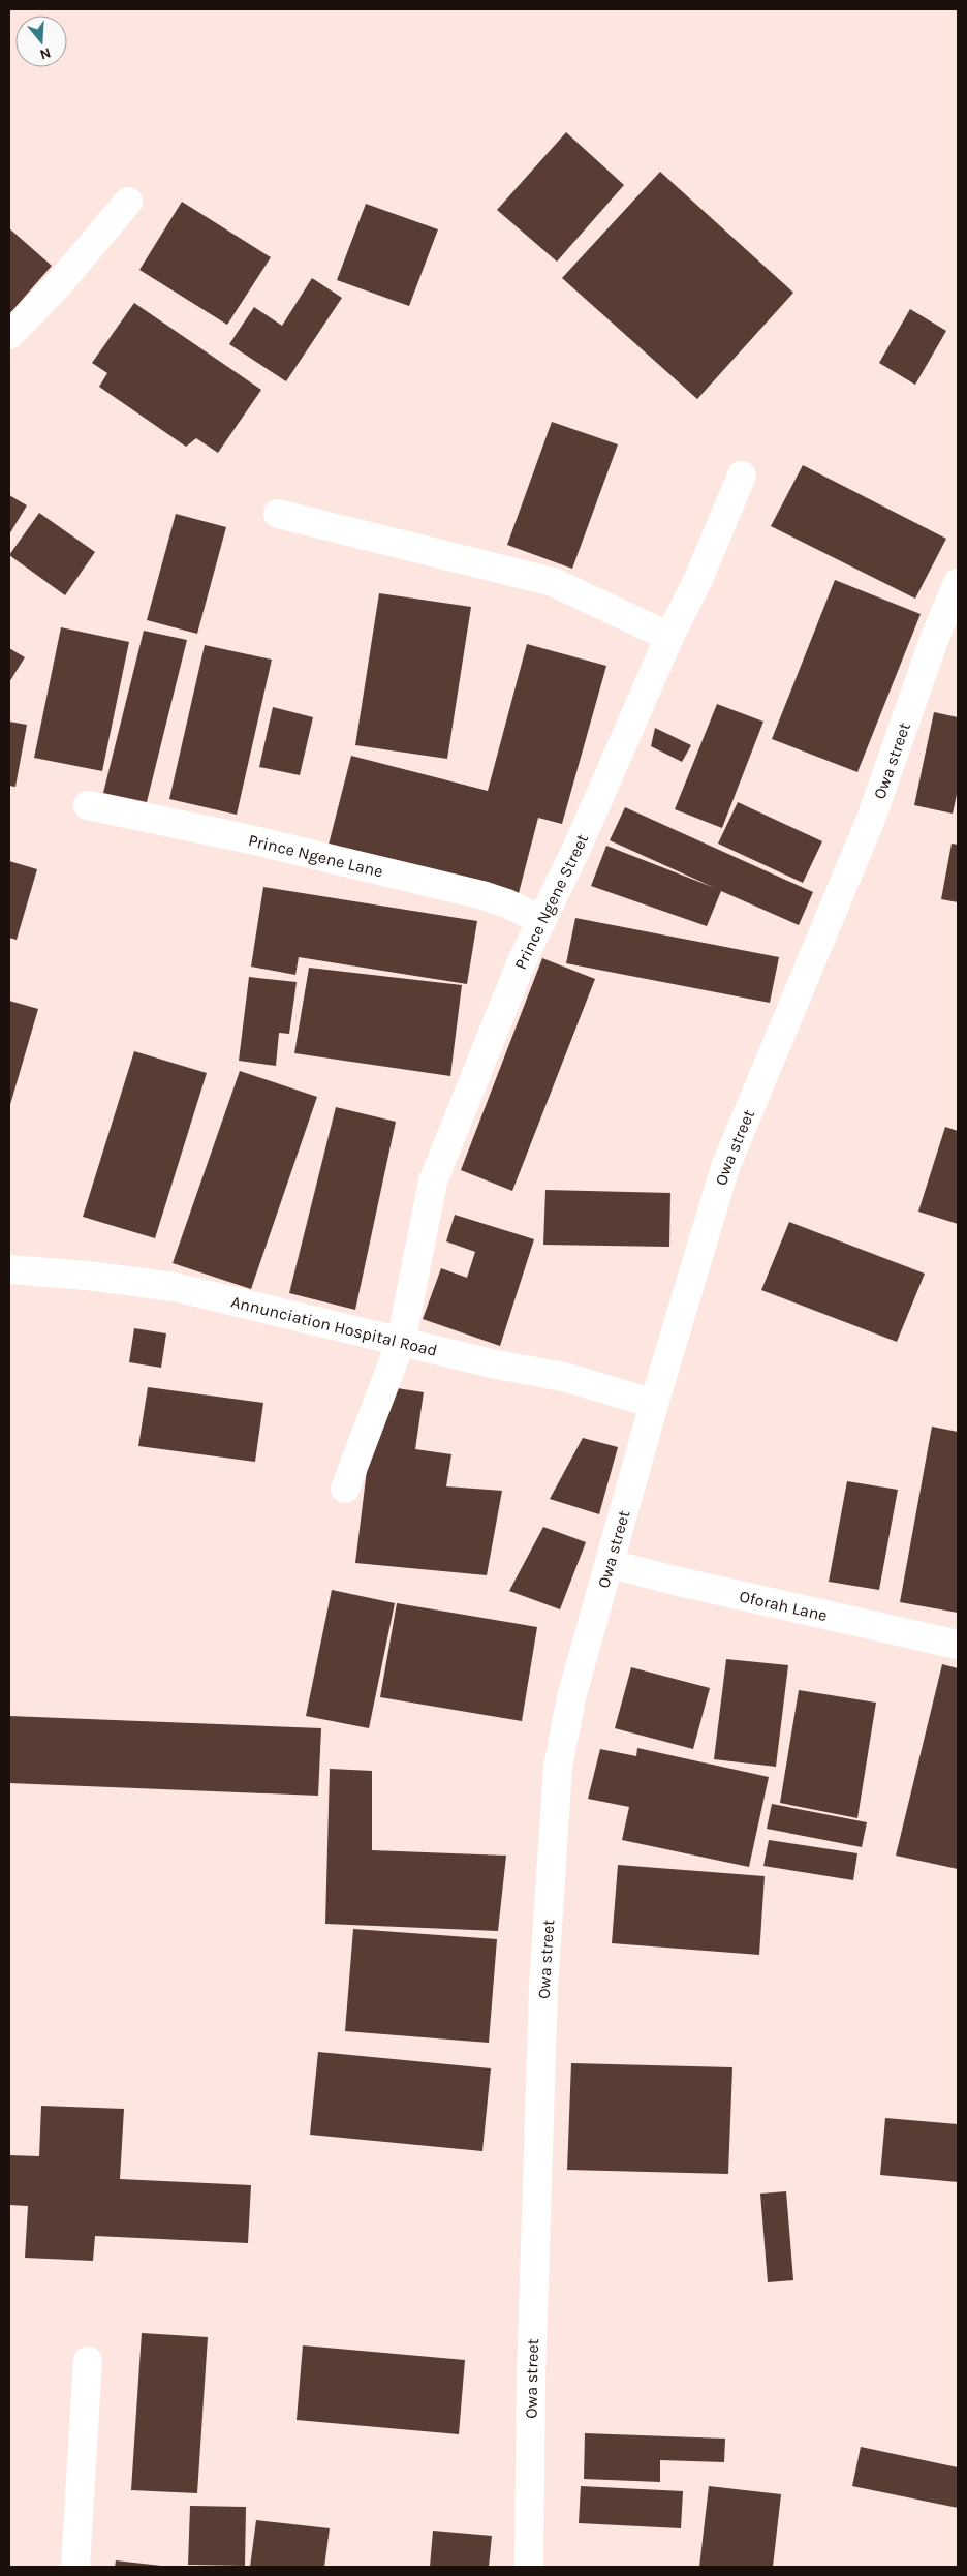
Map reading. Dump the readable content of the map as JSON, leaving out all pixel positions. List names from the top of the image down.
{
  "streets": {
    "street": [
      "Owa street",
      "Prince Ngene Lane",
      "Prince Ngene Street",
      "Annunciation Hospital Road",
      "Oforah Lane"
    ]
  },
  "crossings": [
    ["Owa street", "Annunciation Hospital Road"],
    ["Owa street", "Oforah Lane"],
    ["Prince Ngene Lane", "Prince Ngene Street"],
    ["Prince Ngene Street", "Annunciation Hospital Road"]
  ],
  "north": "bottom"
}
